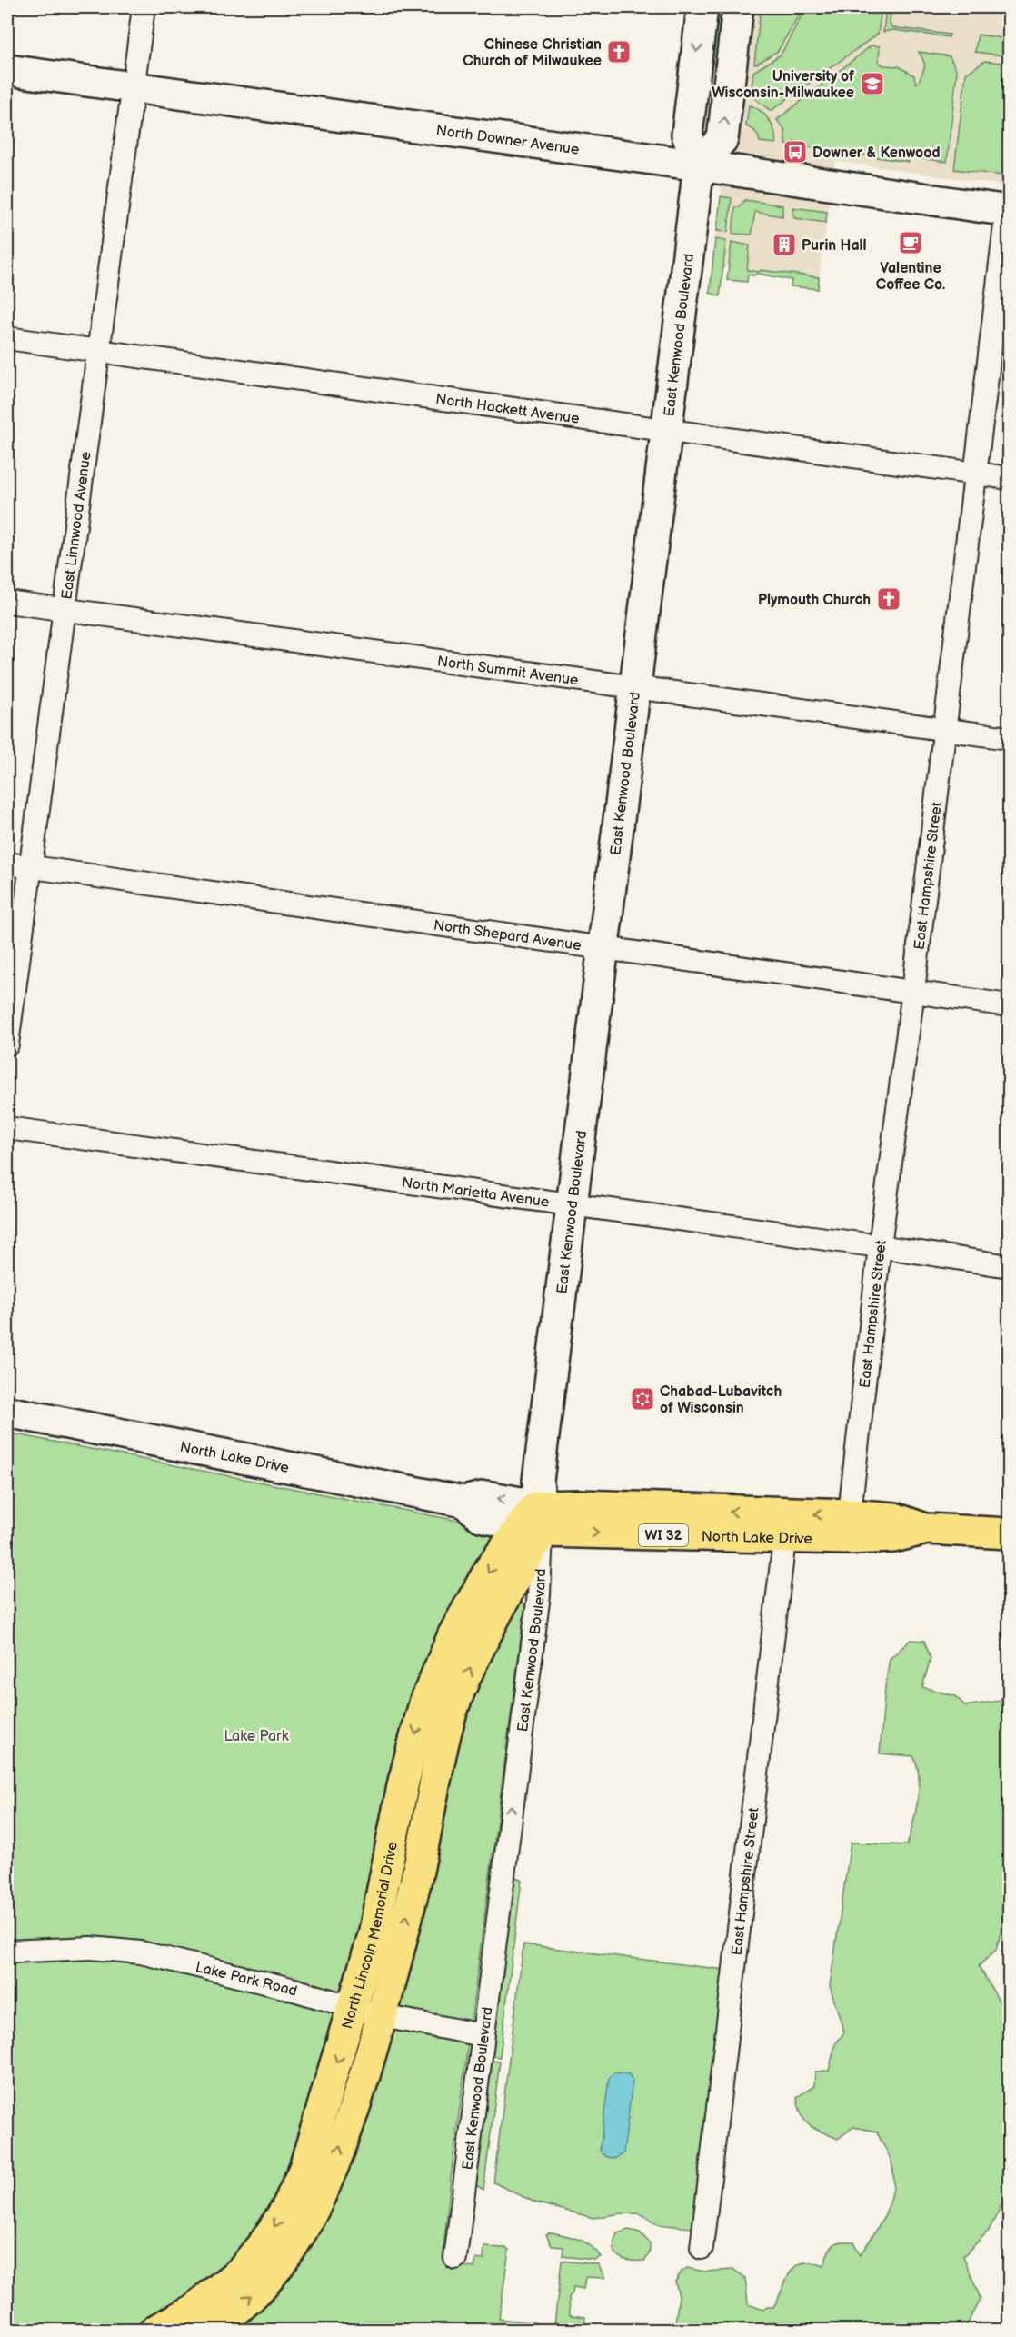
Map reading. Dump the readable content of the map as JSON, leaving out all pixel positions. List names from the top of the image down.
{
  "streets": {
    "main road": ["North Lake Drive", "WI 32", "North Lincoln Memorial Drive"],
    "street": [
      "North Downer Avenue",
      "East Kenwood Boulevard",
      "North Hackett Avenue",
      "East Linnwood Avenue",
      "North Summit Avenue",
      "East Hampshire Street",
      "North Shepard Avenue",
      "North Marietta Avenue",
      "Lake Park Road"
    ]
  },
  "crossings": [
    ["North Downer Avenue", "East Kenwood Boulevard"],
    ["North Downer Avenue", "East Linnwood Avenue"],
    ["North Downer Avenue", "East Hampshire Street"],
    ["East Kenwood Boulevard", "North Hackett Avenue"],
    ["East Kenwood Boulevard", "North Summit Avenue"],
    ["East Kenwood Boulevard", "North Shepard Avenue"],
    ["East Kenwood Boulevard", "North Marietta Avenue"],
    ["East Kenwood Boulevard", "North Lake Drive"],
    ["East Kenwood Boulevard", "North Lincoln Memorial Drive"],
    ["East Kenwood Boulevard", "Lake Park Road"],
    ["North Hackett Avenue", "East Linnwood Avenue"],
    ["North Hackett Avenue", "East Hampshire Street"],
    ["East Linnwood Avenue", "North Summit Avenue"],
    ["East Linnwood Avenue", "North Shepard Avenue"],
    ["North Summit Avenue", "East Hampshire Street"],
    ["East Hampshire Street", "North Shepard Avenue"],
    ["East Hampshire Street", "North Marietta Avenue"],
    ["East Hampshire Street", "North Lake Drive"],
    ["North Lake Drive", "North Lincoln Memorial Drive"],
    ["North Lincoln Memorial Drive", "Lake Park Road"]
  ],
  "parks": ["Lake Park"],
  "places": {
    "church": ["Chinese Christian Church of Milwaukee", "Plymouth Church"],
    "school or university": ["University of Wisconsin-Milwaukee"],
    "bus stop": ["Downer & Kenwood"],
    "cafe": ["Valentine Coffee Co."],
    "building": ["Purin Hall"],
    "synagogue": ["Chabad-Lubavitch of Wisconsin"]
  }
}
